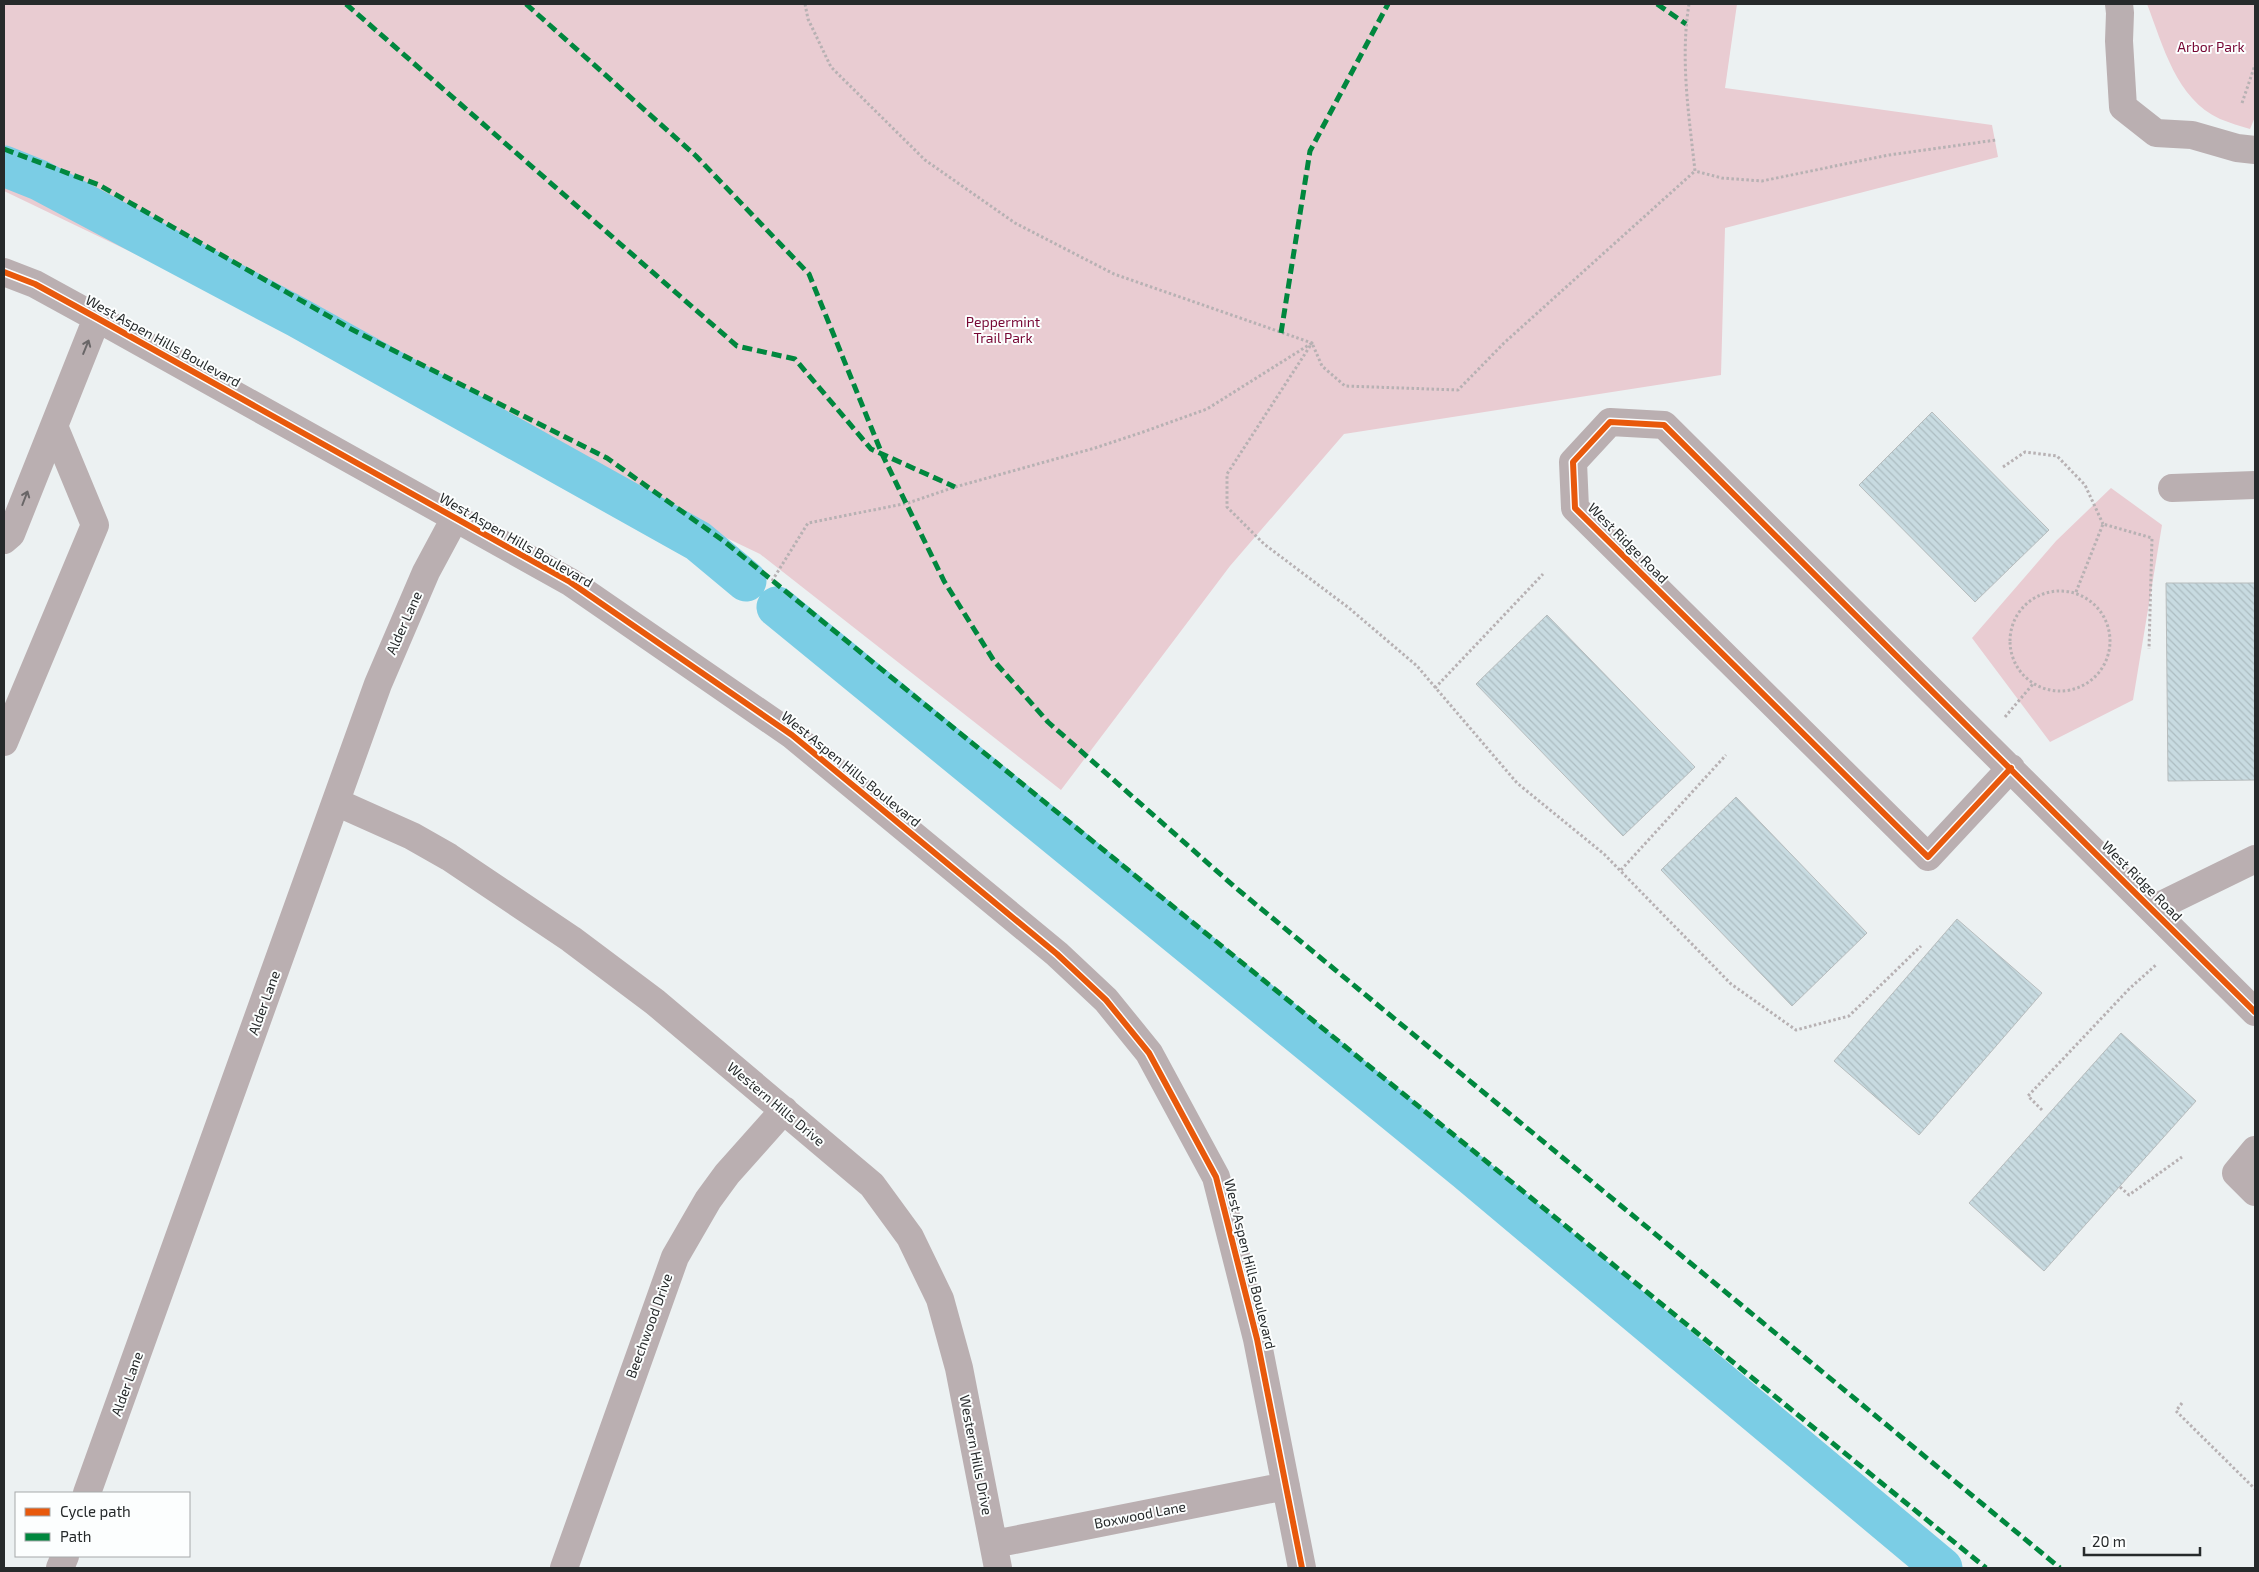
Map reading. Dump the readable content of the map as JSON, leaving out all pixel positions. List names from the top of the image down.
{
  "streets": {
    "street": [
      "West Aspen Hills Boulevard",
      "West Ridge Road",
      "Alder Lane",
      "Western Hills Drive",
      "Beechwood Drive",
      "Boxwood Lane"
    ]
  },
  "crossings": [
    ["West Aspen Hills Boulevard", "Alder Lane"],
    ["West Aspen Hills Boulevard", "Boxwood Lane"],
    ["Alder Lane", "Western Hills Drive"],
    ["Western Hills Drive", "Beechwood Drive"],
    ["Western Hills Drive", "Boxwood Lane"]
  ],
  "parks": ["Arbor Park", "Peppermint Trail Park"],
  "legend": ["Cycle path", "Path"],
  "scale_bar": "20 m"
}
